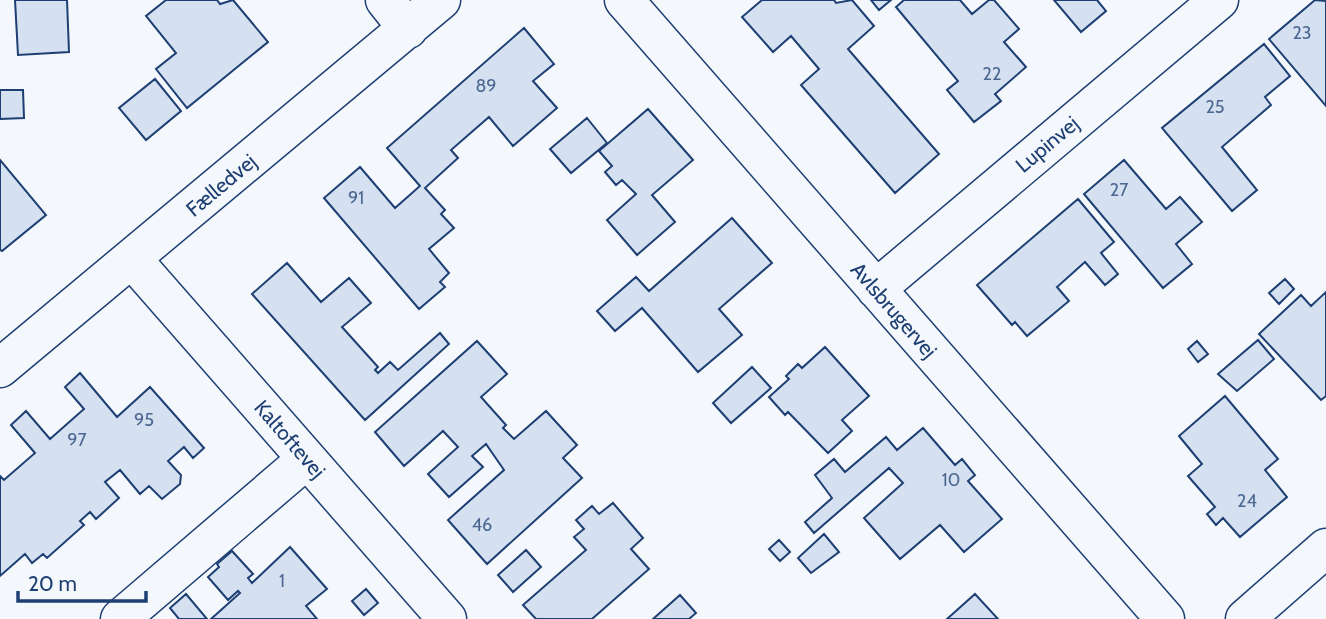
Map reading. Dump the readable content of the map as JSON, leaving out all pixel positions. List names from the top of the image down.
{
  "streets": {
    "street": [
      "Lupinvej",
      "Fælledvej",
      "Avlsbrugervej",
      "Kaltoftevej"
    ]
  },
  "crossings": [
    ["Lupinvej", "Avlsbrugervej"],
    ["Fælledvej", "Kaltoftevej"]
  ],
  "house_numbers": [
    "23",
    "22",
    "89",
    "25",
    "27",
    "91",
    "95",
    "97",
    "10",
    "24",
    "46",
    "1"
  ],
  "scale_bar": "20 m"
}
